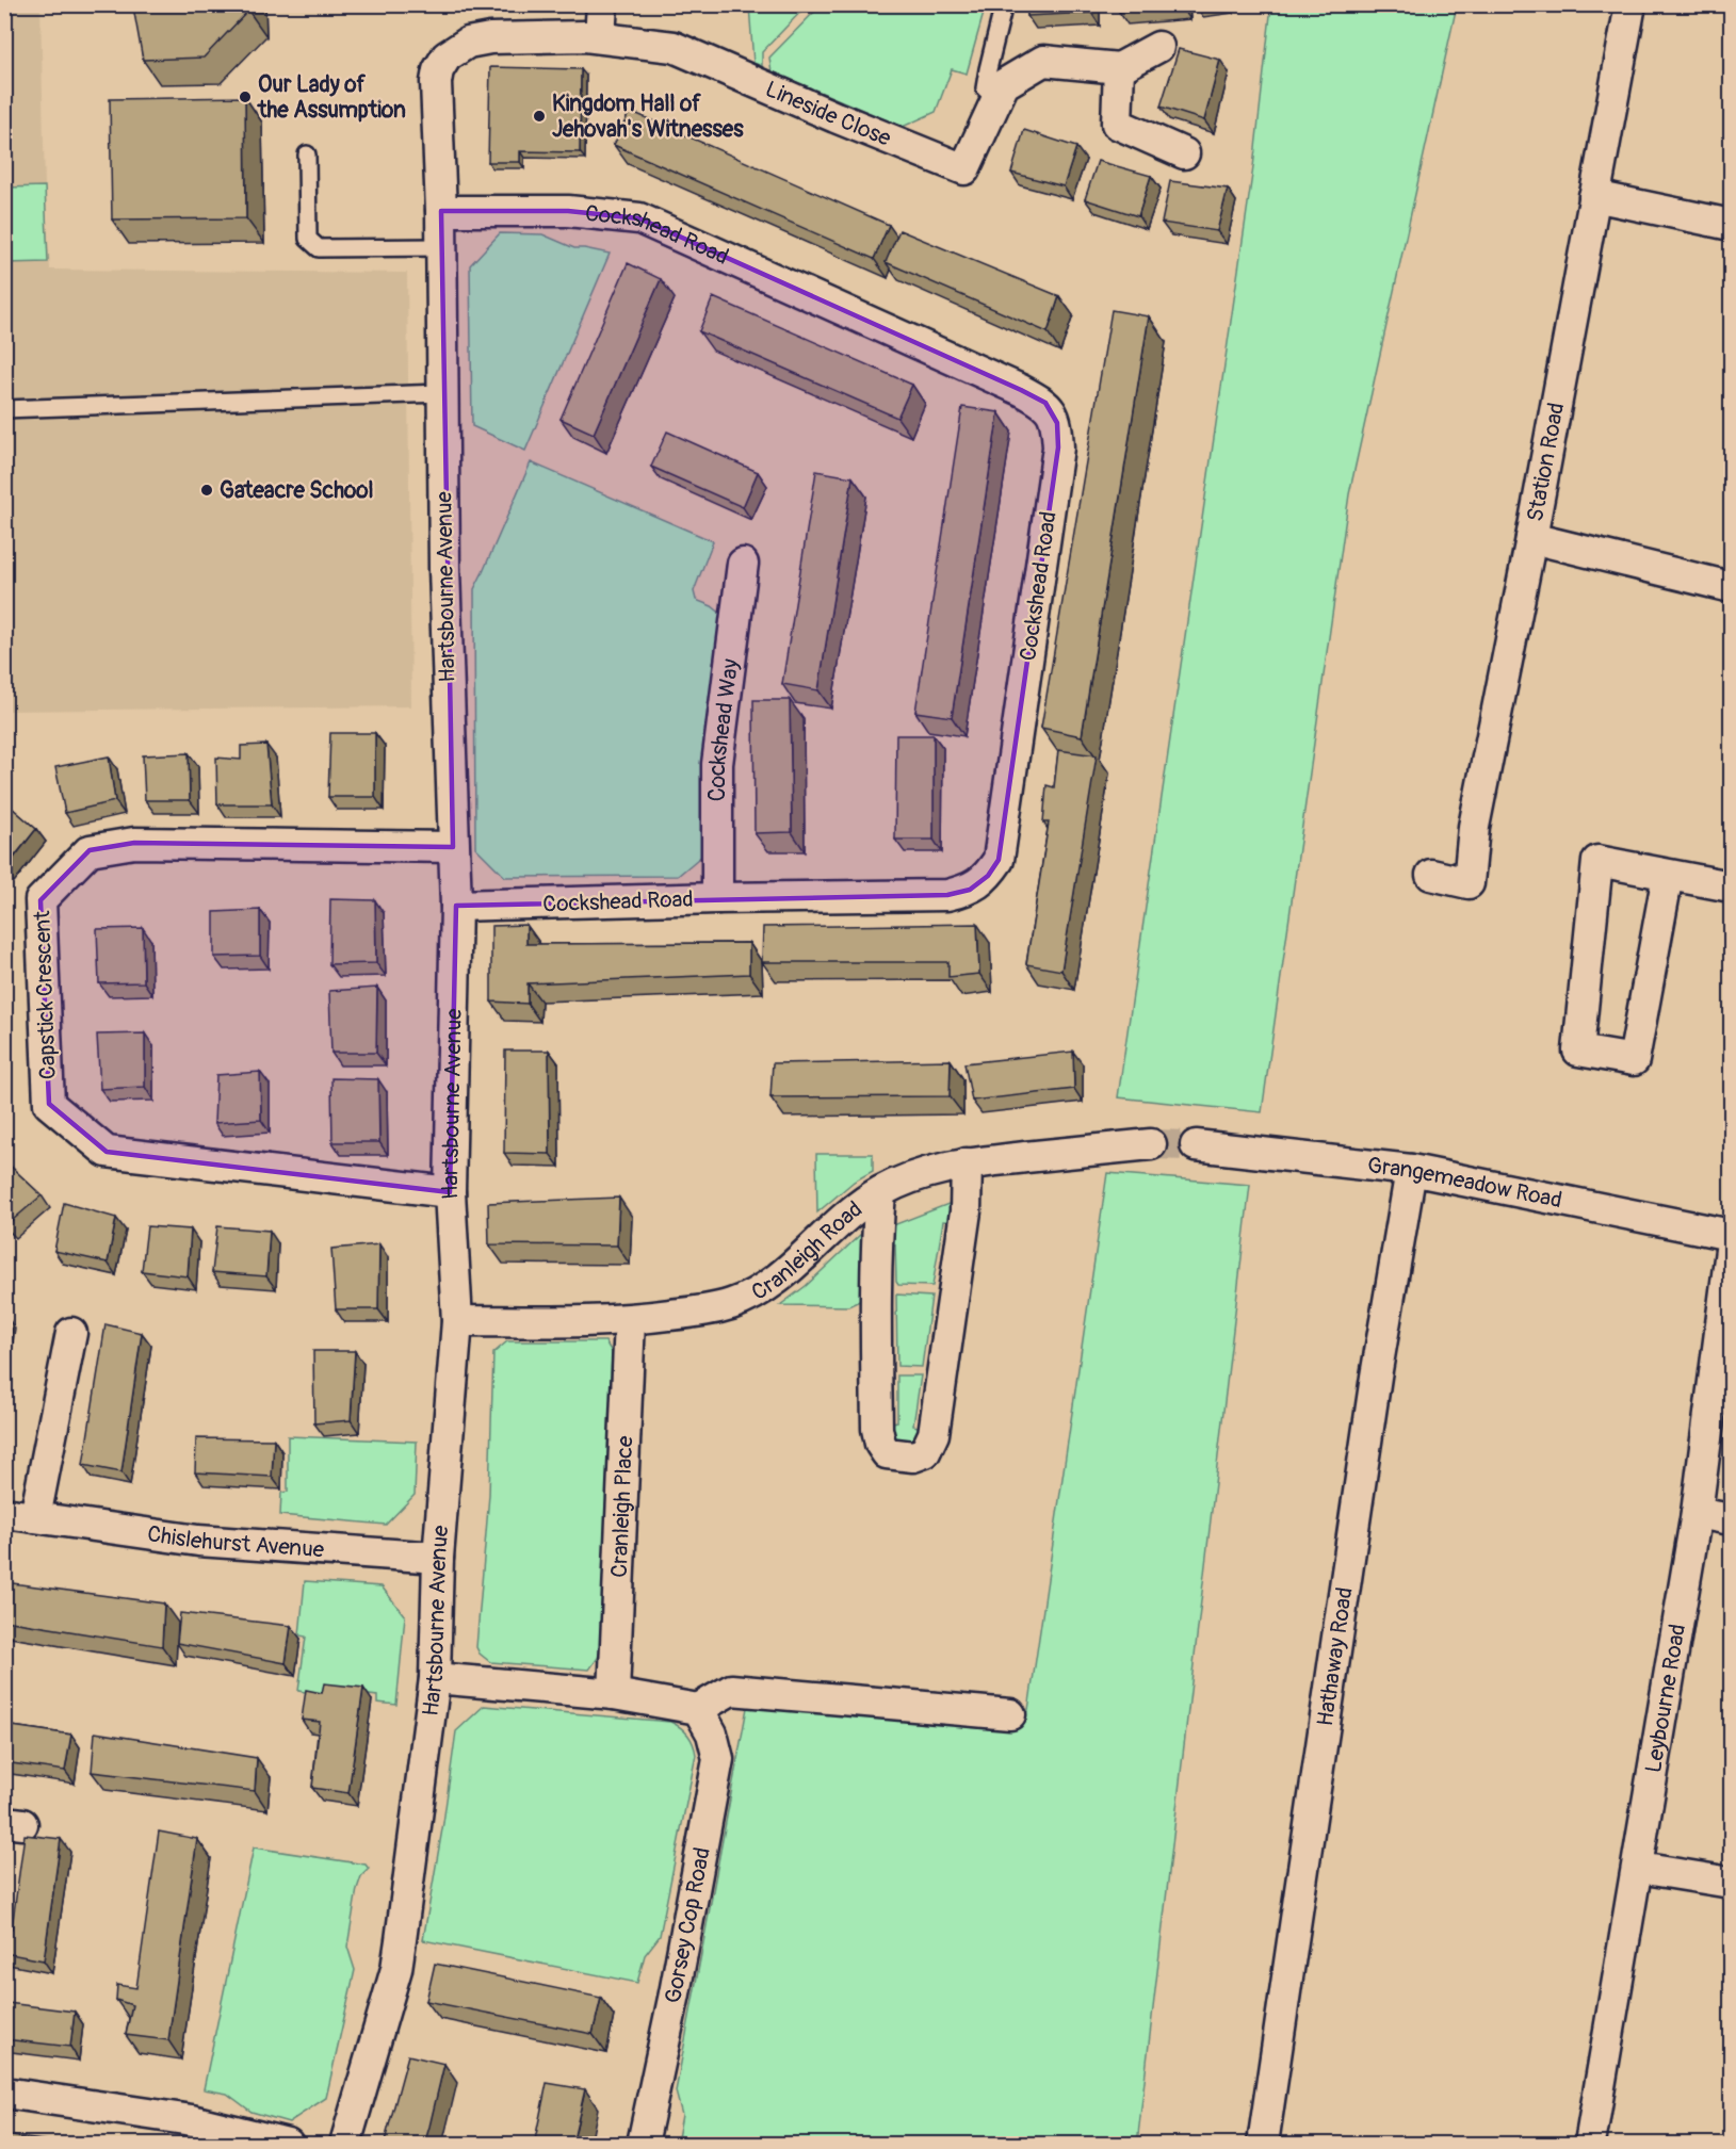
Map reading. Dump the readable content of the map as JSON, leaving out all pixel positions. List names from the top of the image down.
{
  "streets": {
    "street": [
      "Lineside Close",
      "Cockshead Road",
      "Station Road",
      "Hartsbourne Avenue",
      "Cockshead Way",
      "Capstick Crescent",
      "Grangemeadow Road",
      "Cranleigh Road",
      "Cranleigh Place",
      "Chislehurst Avenue",
      "Hathaway Road",
      "Leybourne Road",
      "Gorsey Cop Road"
    ]
  },
  "crossings": [
    ["Lineside Close", "Hartsbourne Avenue"],
    ["Cockshead Road", "Hartsbourne Avenue"],
    ["Cockshead Road", "Cockshead Way"],
    ["Hartsbourne Avenue", "Capstick Crescent"],
    ["Hartsbourne Avenue", "Cranleigh Road"],
    ["Hartsbourne Avenue", "Chislehurst Avenue"],
    ["Grangemeadow Road", "Hathaway Road"],
    ["Cranleigh Road", "Cranleigh Place"]
  ],
  "places": ["Our Lady of the Assumption", "Kingdom Hall of Jehovah's Witnesses", "Gateacre School"]
}
